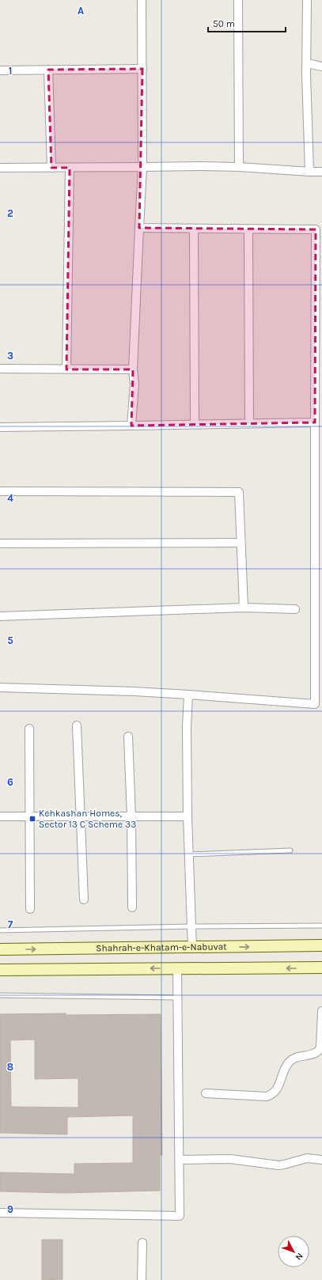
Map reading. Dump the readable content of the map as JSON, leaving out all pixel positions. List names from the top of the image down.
{
  "streets": {
    "main road": ["Shahrah-e-Khatam-e-Nabuvat"]
  },
  "places": {
    "transit": ["Kehkashan Homes, Sector 13 C Scheme 33"]
  },
  "scale_bar": "50 m",
  "north": "bottom right",
  "grid": {
    "columns": ["A"],
    "rows": [
      "1",
      "2",
      "3",
      "4",
      "5",
      "6",
      "7",
      "8",
      "9"
    ]
  }
}
